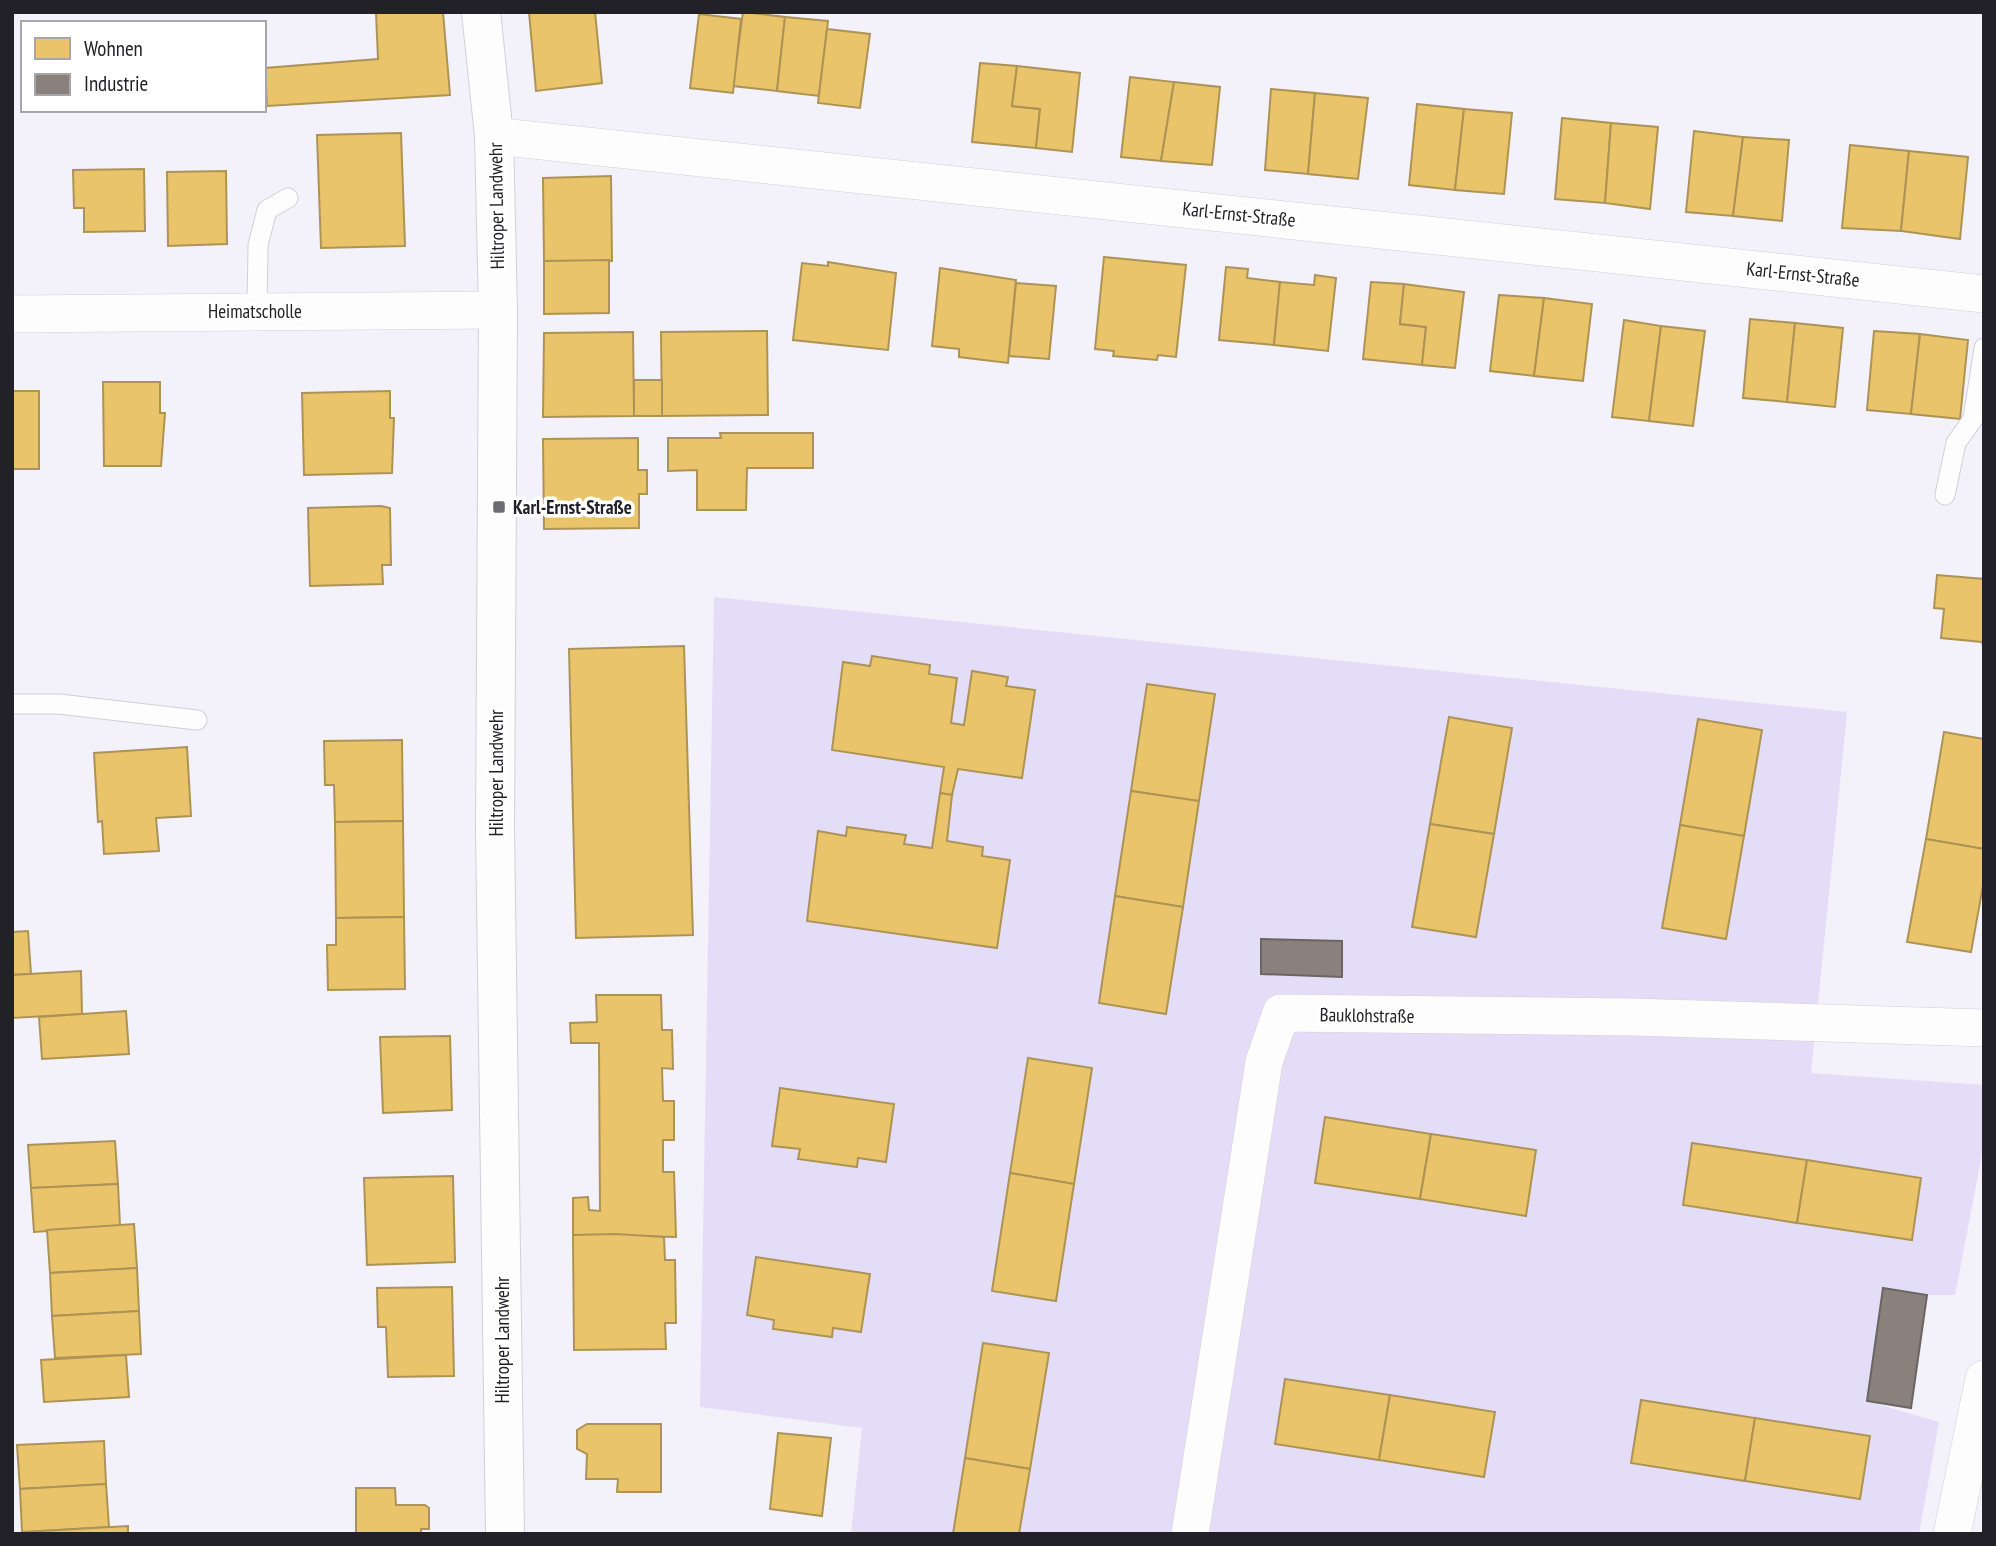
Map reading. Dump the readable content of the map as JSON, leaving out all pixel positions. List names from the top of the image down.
{
  "streets": {
    "street": [
      "Hiltroper Landwehr",
      "Karl-Ernst-Straße",
      "Heimatscholle",
      "Bauklohstraße"
    ]
  },
  "crossings": [
    ["Hiltroper Landwehr", "Karl-Ernst-Straße"],
    ["Hiltroper Landwehr", "Heimatscholle"]
  ],
  "places": {
    "transit": ["Karl-Ernst-Straße"]
  },
  "legend": ["Wohnen", "Industrie"]
}
